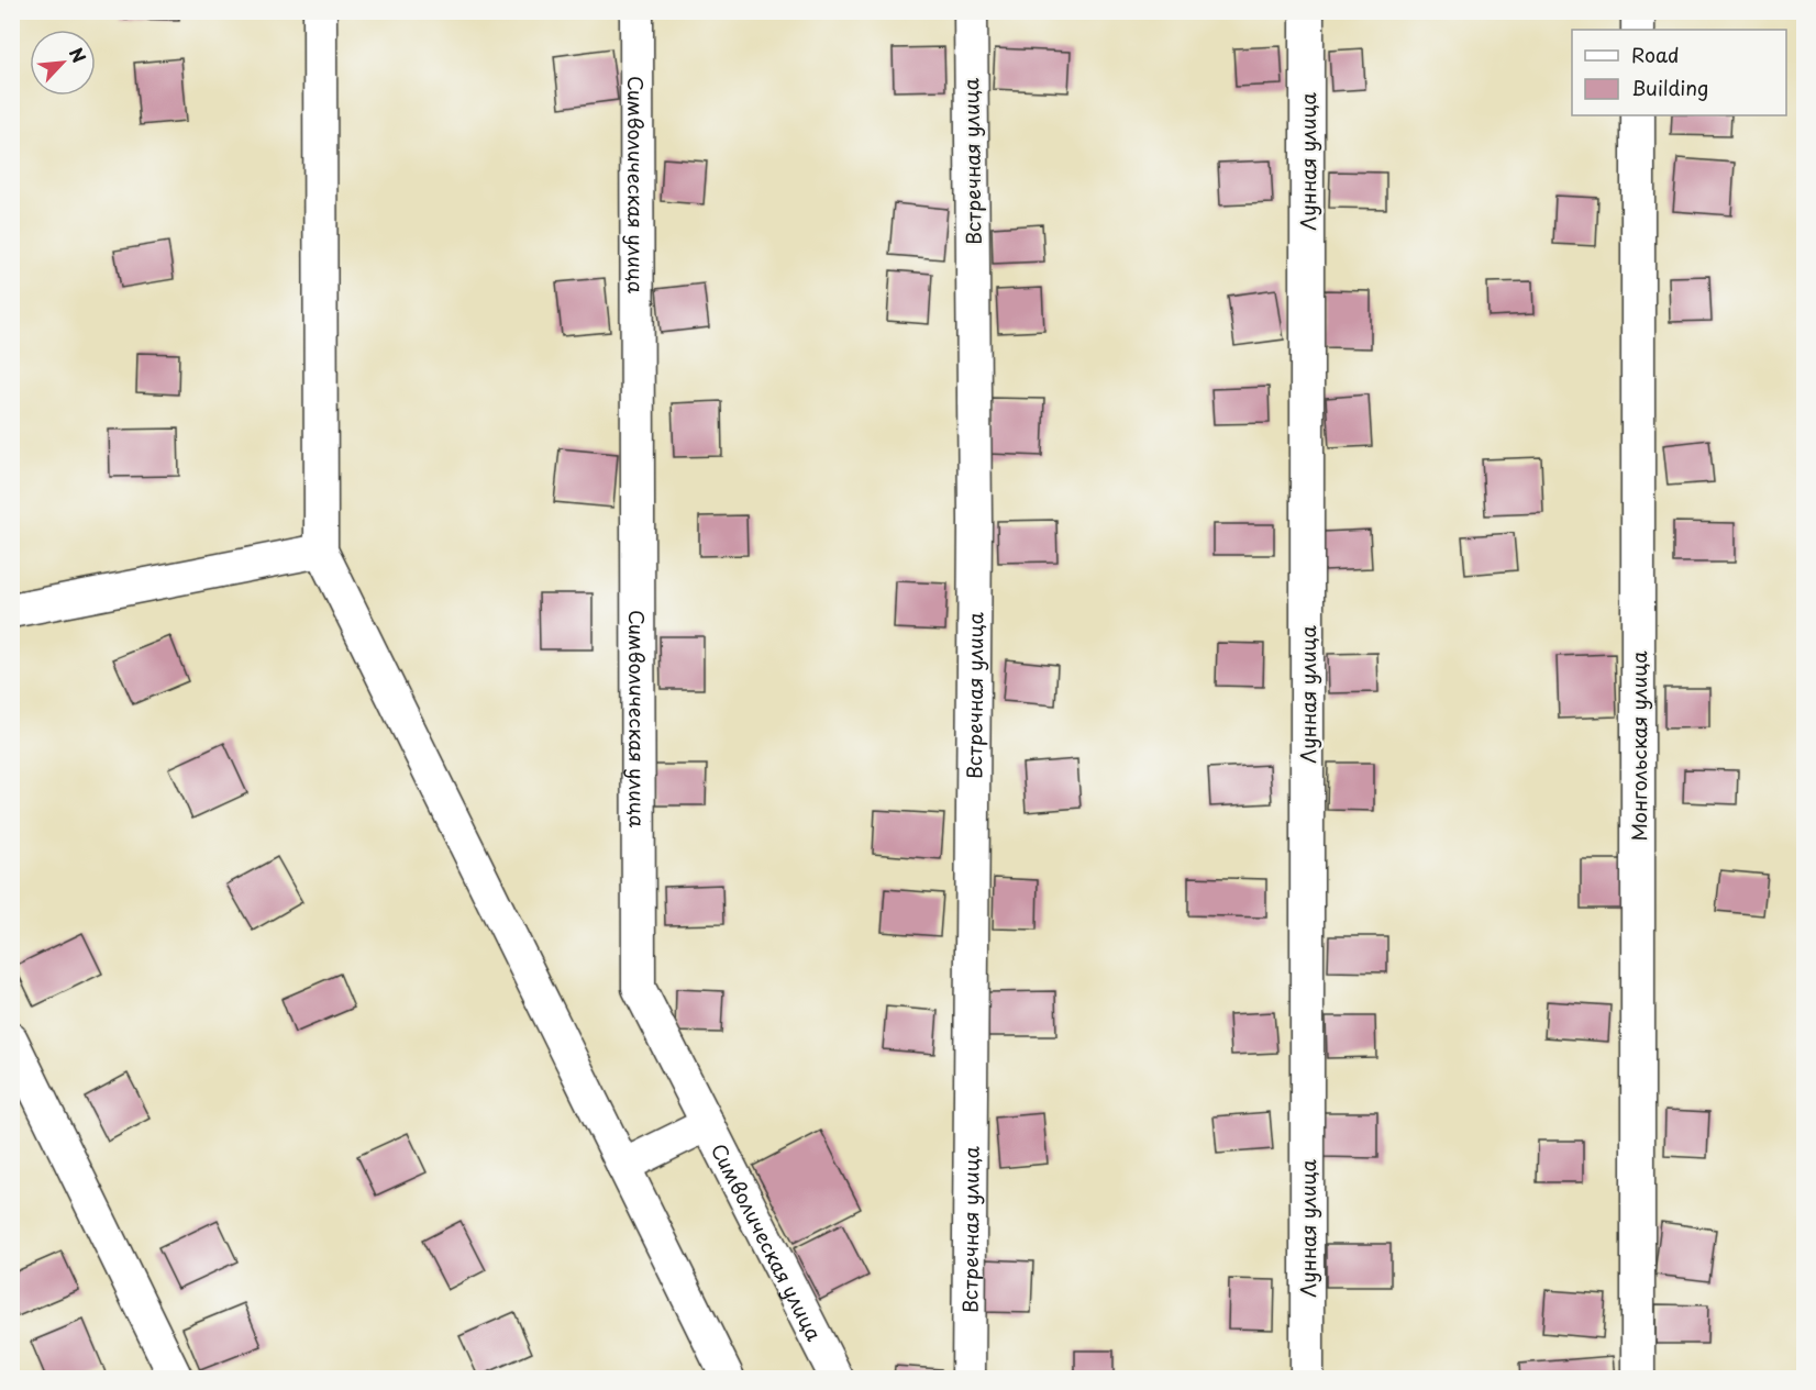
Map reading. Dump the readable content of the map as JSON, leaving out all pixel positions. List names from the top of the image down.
{
  "streets": {
    "street": [
      "Встречная улица",
      "Лунная улица",
      "Символическая улица",
      "Монгольская улица"
    ]
  },
  "legend": ["Road", "Building"],
  "north": "top right"
}
